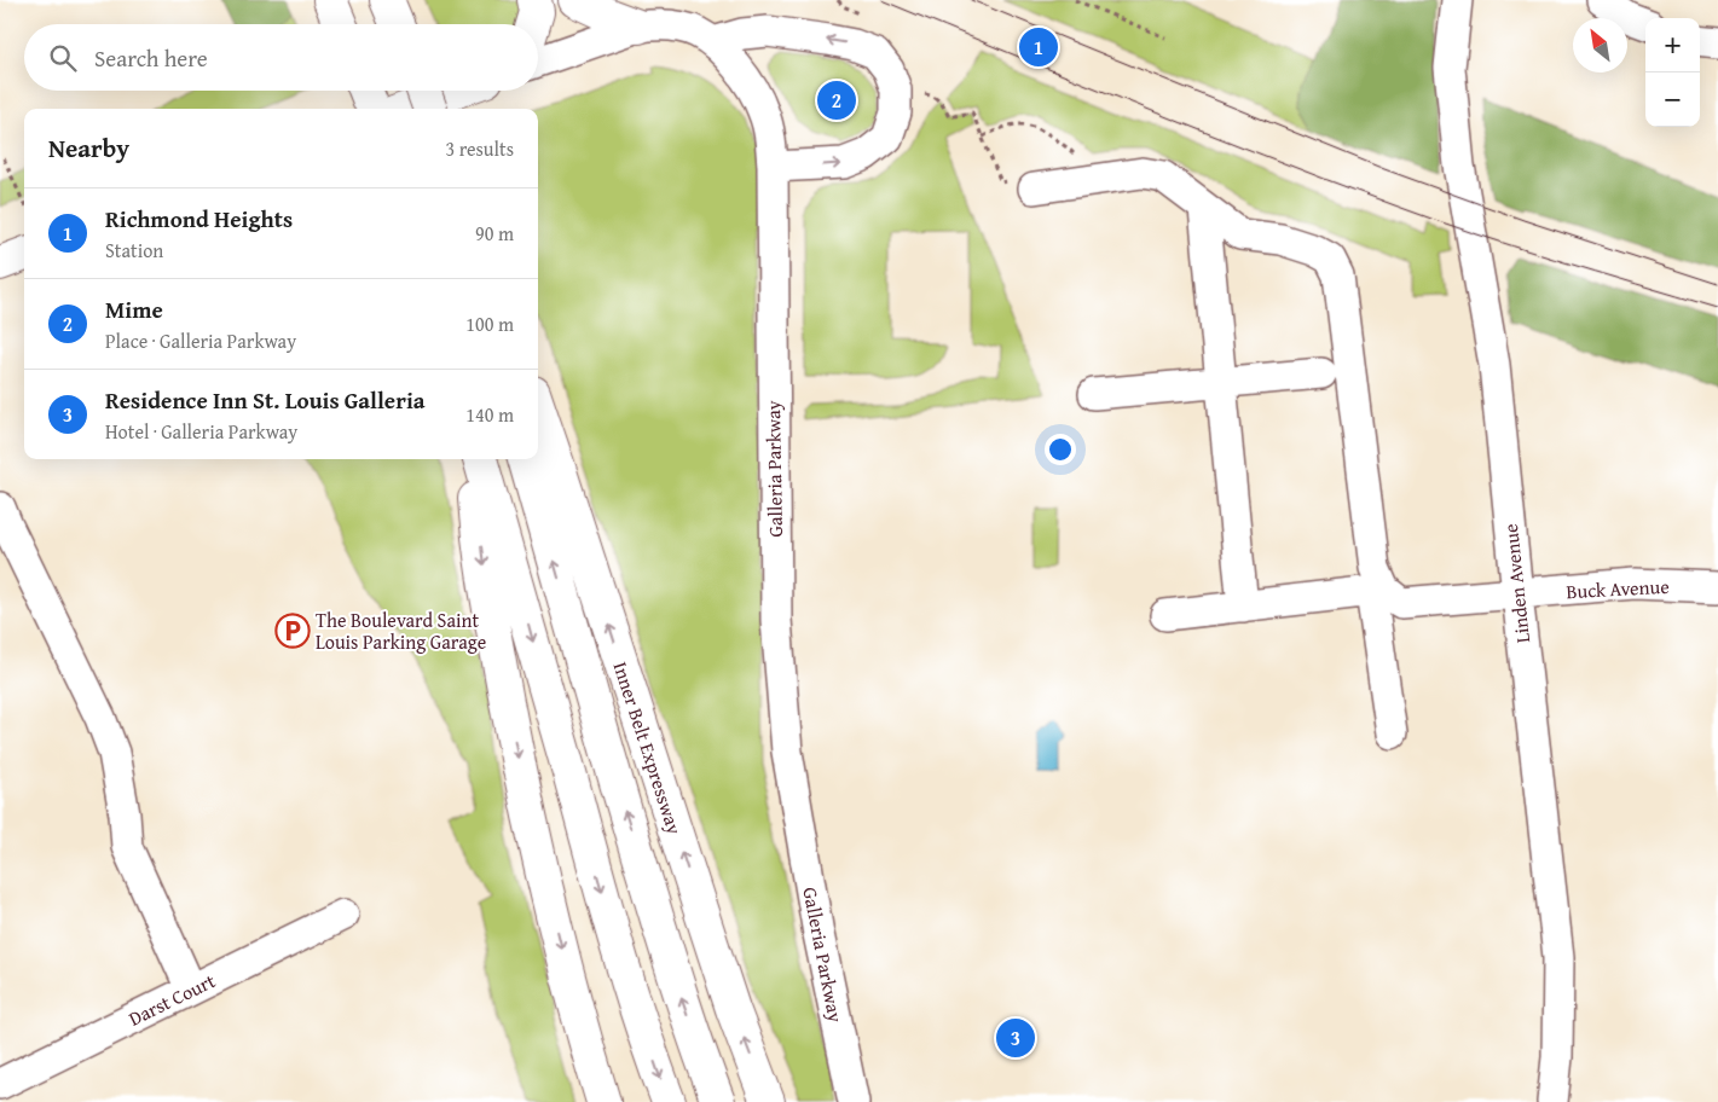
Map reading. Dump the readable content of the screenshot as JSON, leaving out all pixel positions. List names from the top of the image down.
{
  "streets": {
    "main road": ["Inner Belt Expressway"],
    "street": [
      "Galleria Parkway",
      "Linden Avenue",
      "Buck Avenue",
      "Darst Court"
    ]
  },
  "crossings": [
    ["Linden Avenue", "Buck Avenue"]
  ],
  "places": {
    "parking": ["The Boulevard Saint Louis Parking Garage"]
  },
  "north": "top left",
  "page": {
    "map_buttons": ["+", "−"],
    "search": "Search here",
    "pins": ["1", "2", "3"],
    "heading": ["Nearby", "3 results"],
    "list": [
      {
        "mark": "1",
        "name": "Richmond Heights",
        "note": "Station",
        "value": "90 m"
      },
      {
        "mark": "2",
        "name": "Mime",
        "note": "Place · Galleria Parkway",
        "value": "100 m"
      },
      {
        "mark": "3",
        "name": "Residence Inn St. Louis Galleria",
        "note": "Hotel · Galleria Parkway",
        "value": "140 m"
      }
    ]
  }
}
